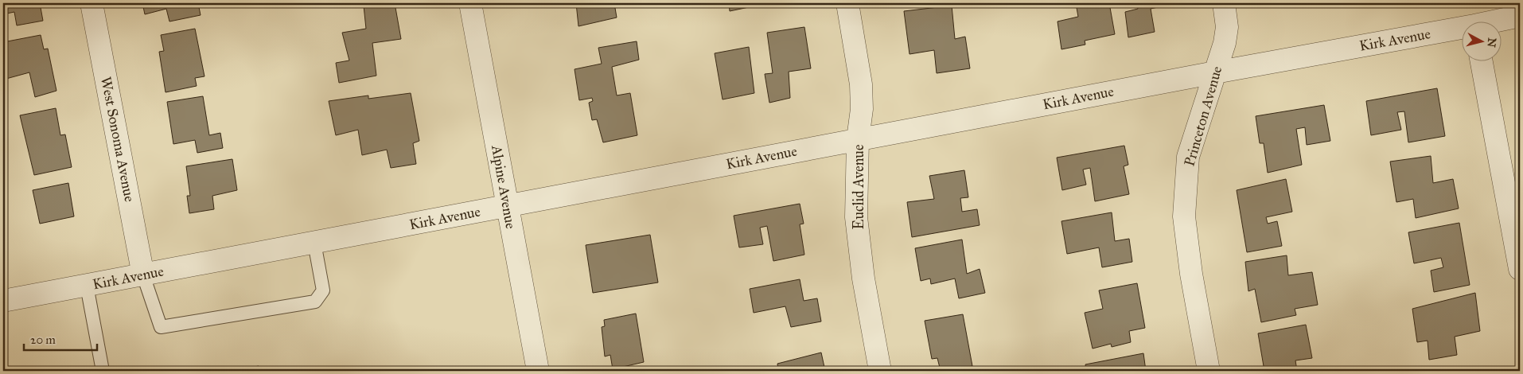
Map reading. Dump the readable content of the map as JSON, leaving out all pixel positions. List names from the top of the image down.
{
  "streets": {
    "street": [
      "Kirk Avenue",
      "Princeton Avenue",
      "West Sonoma Avenue",
      "Alpine Avenue",
      "Euclid Avenue"
    ]
  },
  "crossings": [
    ["Kirk Avenue", "Princeton Avenue"],
    ["Kirk Avenue", "West Sonoma Avenue"],
    ["Kirk Avenue", "Alpine Avenue"],
    ["Kirk Avenue", "Euclid Avenue"]
  ],
  "scale_bar": "20 m",
  "north": "right"
}
